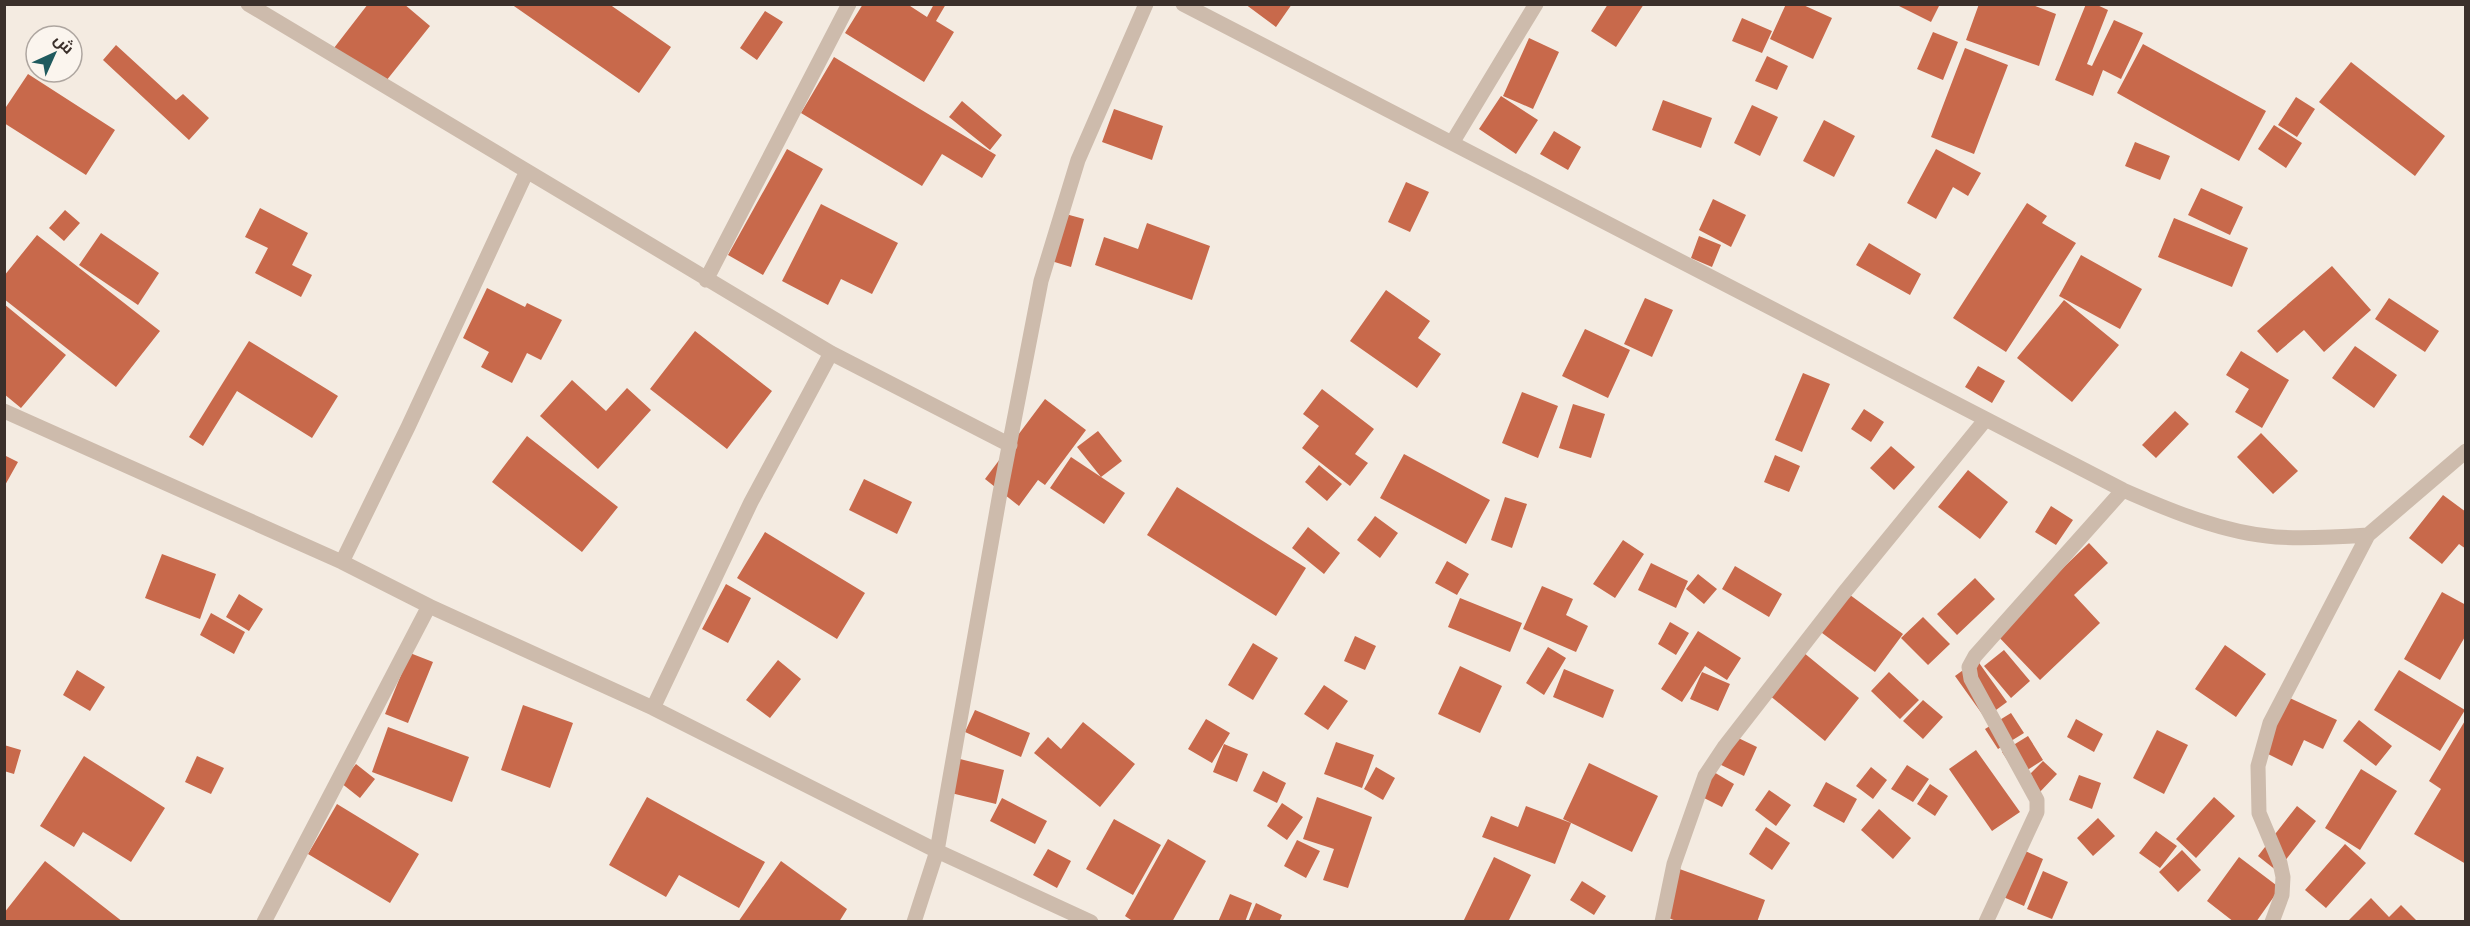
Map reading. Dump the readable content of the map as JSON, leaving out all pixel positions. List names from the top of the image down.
{
  "north": "top right"
}
